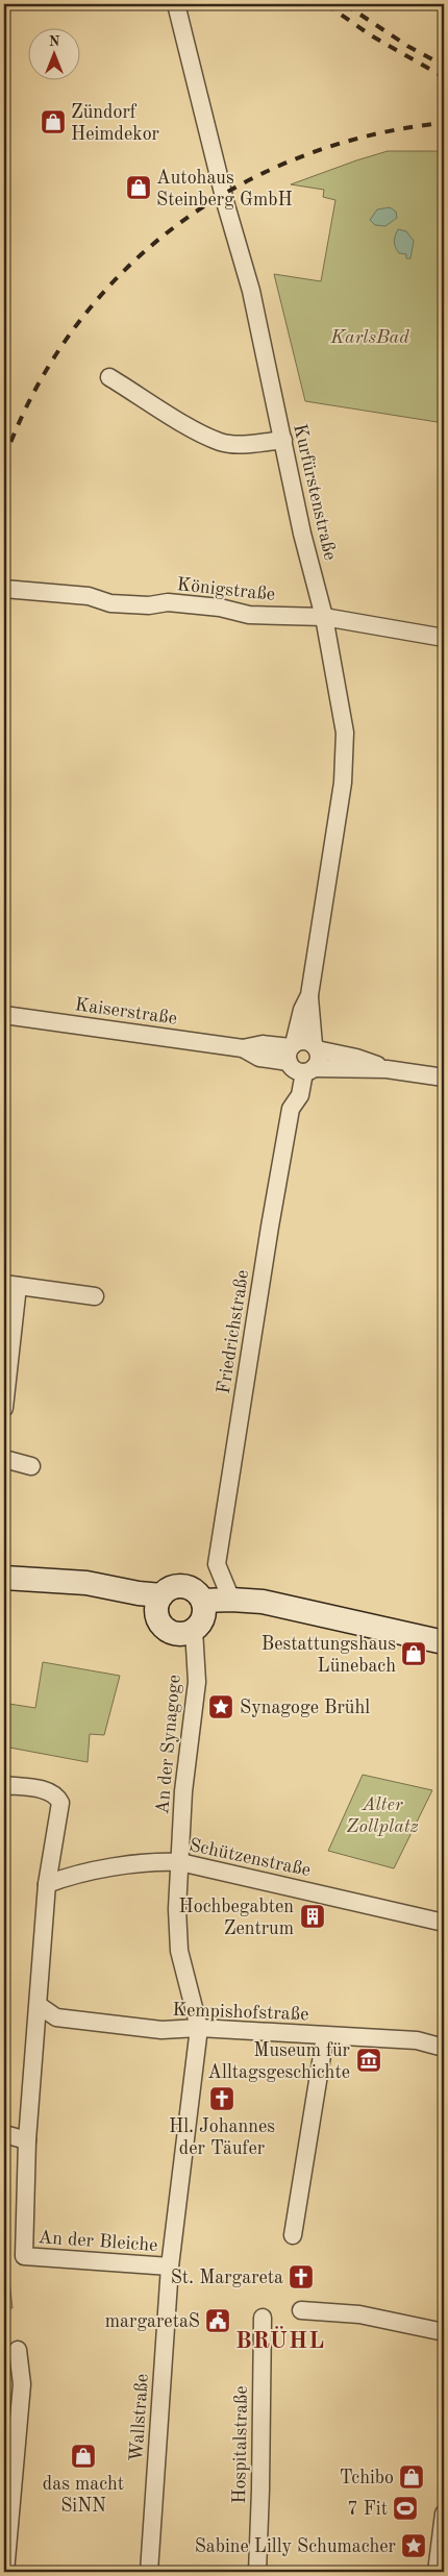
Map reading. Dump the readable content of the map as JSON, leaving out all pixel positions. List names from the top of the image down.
{
  "streets": {
    "street": [
      "Kurfürstenstraße",
      "Königstraße",
      "Kaiserstraße",
      "Friedrichstraße",
      "An der Synagoge",
      "Schützenstraße",
      "Kempishofstraße",
      "An der Bleiche",
      "Wallstraße",
      "Hospitalstraße"
    ]
  },
  "crossings": [
    ["Kurfürstenstraße", "Königstraße"],
    ["Kurfürstenstraße", "Kaiserstraße"],
    ["Kurfürstenstraße", "Friedrichstraße"],
    ["Kaiserstraße", "Friedrichstraße"],
    ["An der Synagoge", "Schützenstraße"],
    ["An der Synagoge", "Wallstraße"],
    ["Schützenstraße", "Wallstraße"],
    ["Kempishofstraße", "Wallstraße"],
    ["An der Bleiche", "Wallstraße"]
  ],
  "districts": ["BRÜHL"],
  "parks": ["KarlsBad", "Alter Zollplatz"],
  "places": {
    "shop": [
      "Zündorf Heimdekor",
      "Autohaus Steinberg GmbH",
      "Bestattungshaus Lünebach",
      "das macht SiNN",
      "Tchibo"
    ],
    "place": ["Synagoge Brühl", "Sabine Lilly Schumacher"],
    "building": ["Hochbegabten Zentrum"],
    "museum": ["Museum für Alltagsgeschichte"],
    "church": ["Hl. Johannes der Täufer", "St. Margareta"],
    "public building": ["margaretaS"],
    "sports": ["7 Fit"]
  },
  "north": "top"
}
